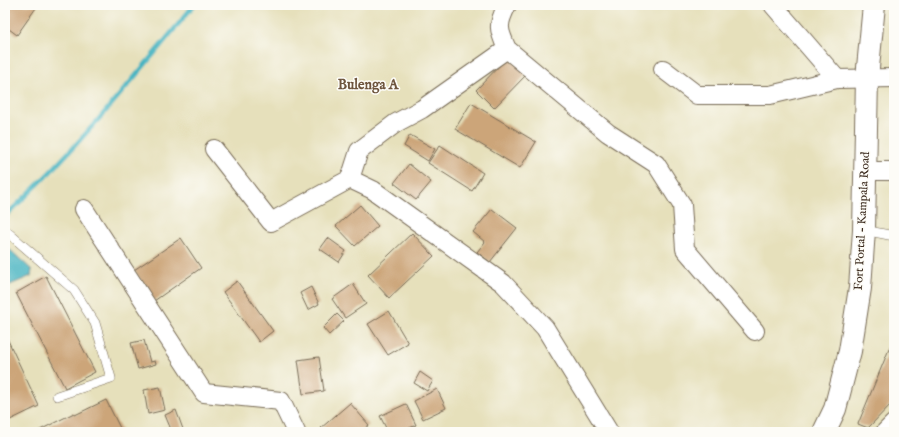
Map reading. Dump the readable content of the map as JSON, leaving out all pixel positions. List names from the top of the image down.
{
  "streets": {
    "main road": ["Fort Portal - Kampala Road"]
  },
  "districts": ["Bulenga A"]
}
